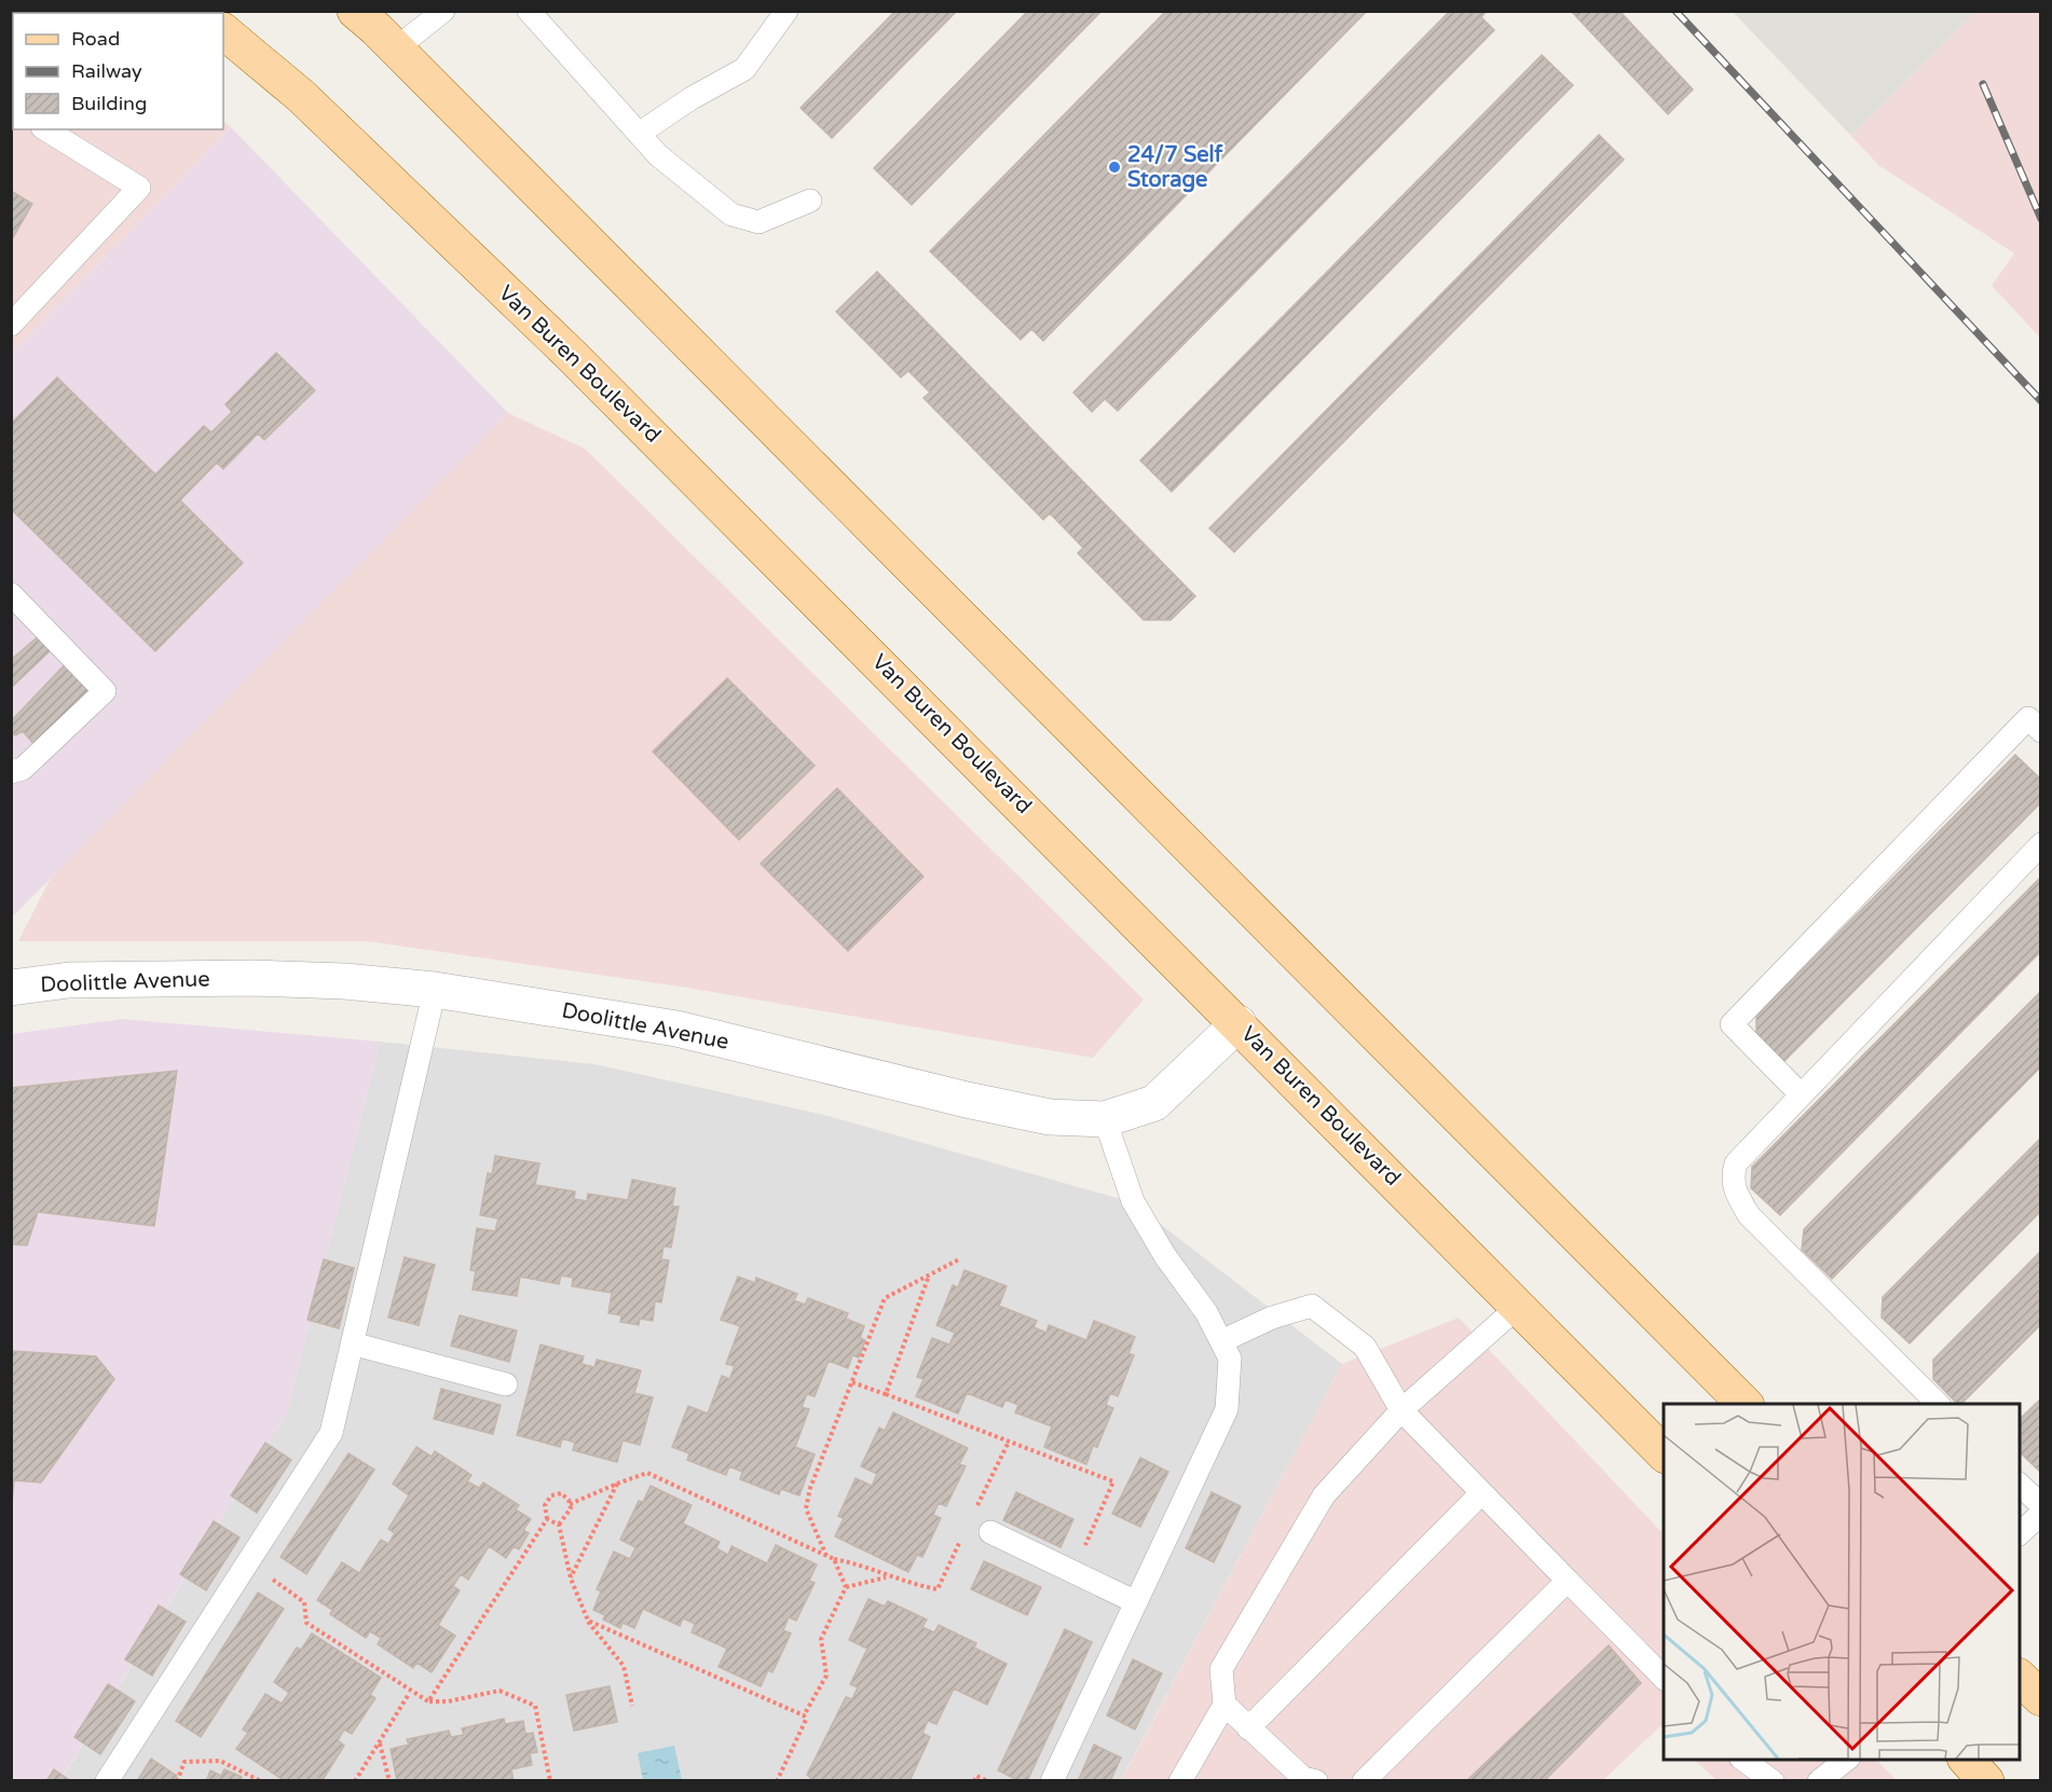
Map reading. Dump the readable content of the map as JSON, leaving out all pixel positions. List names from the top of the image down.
{
  "streets": {
    "main road": ["Van Buren Boulevard"],
    "street": ["Doolittle Avenue"]
  },
  "crossings": [
    ["Van Buren Boulevard", "Doolittle Avenue"]
  ],
  "places": ["24/7 Self Storage"],
  "legend": ["Road", "Railway", "Building"]
}
